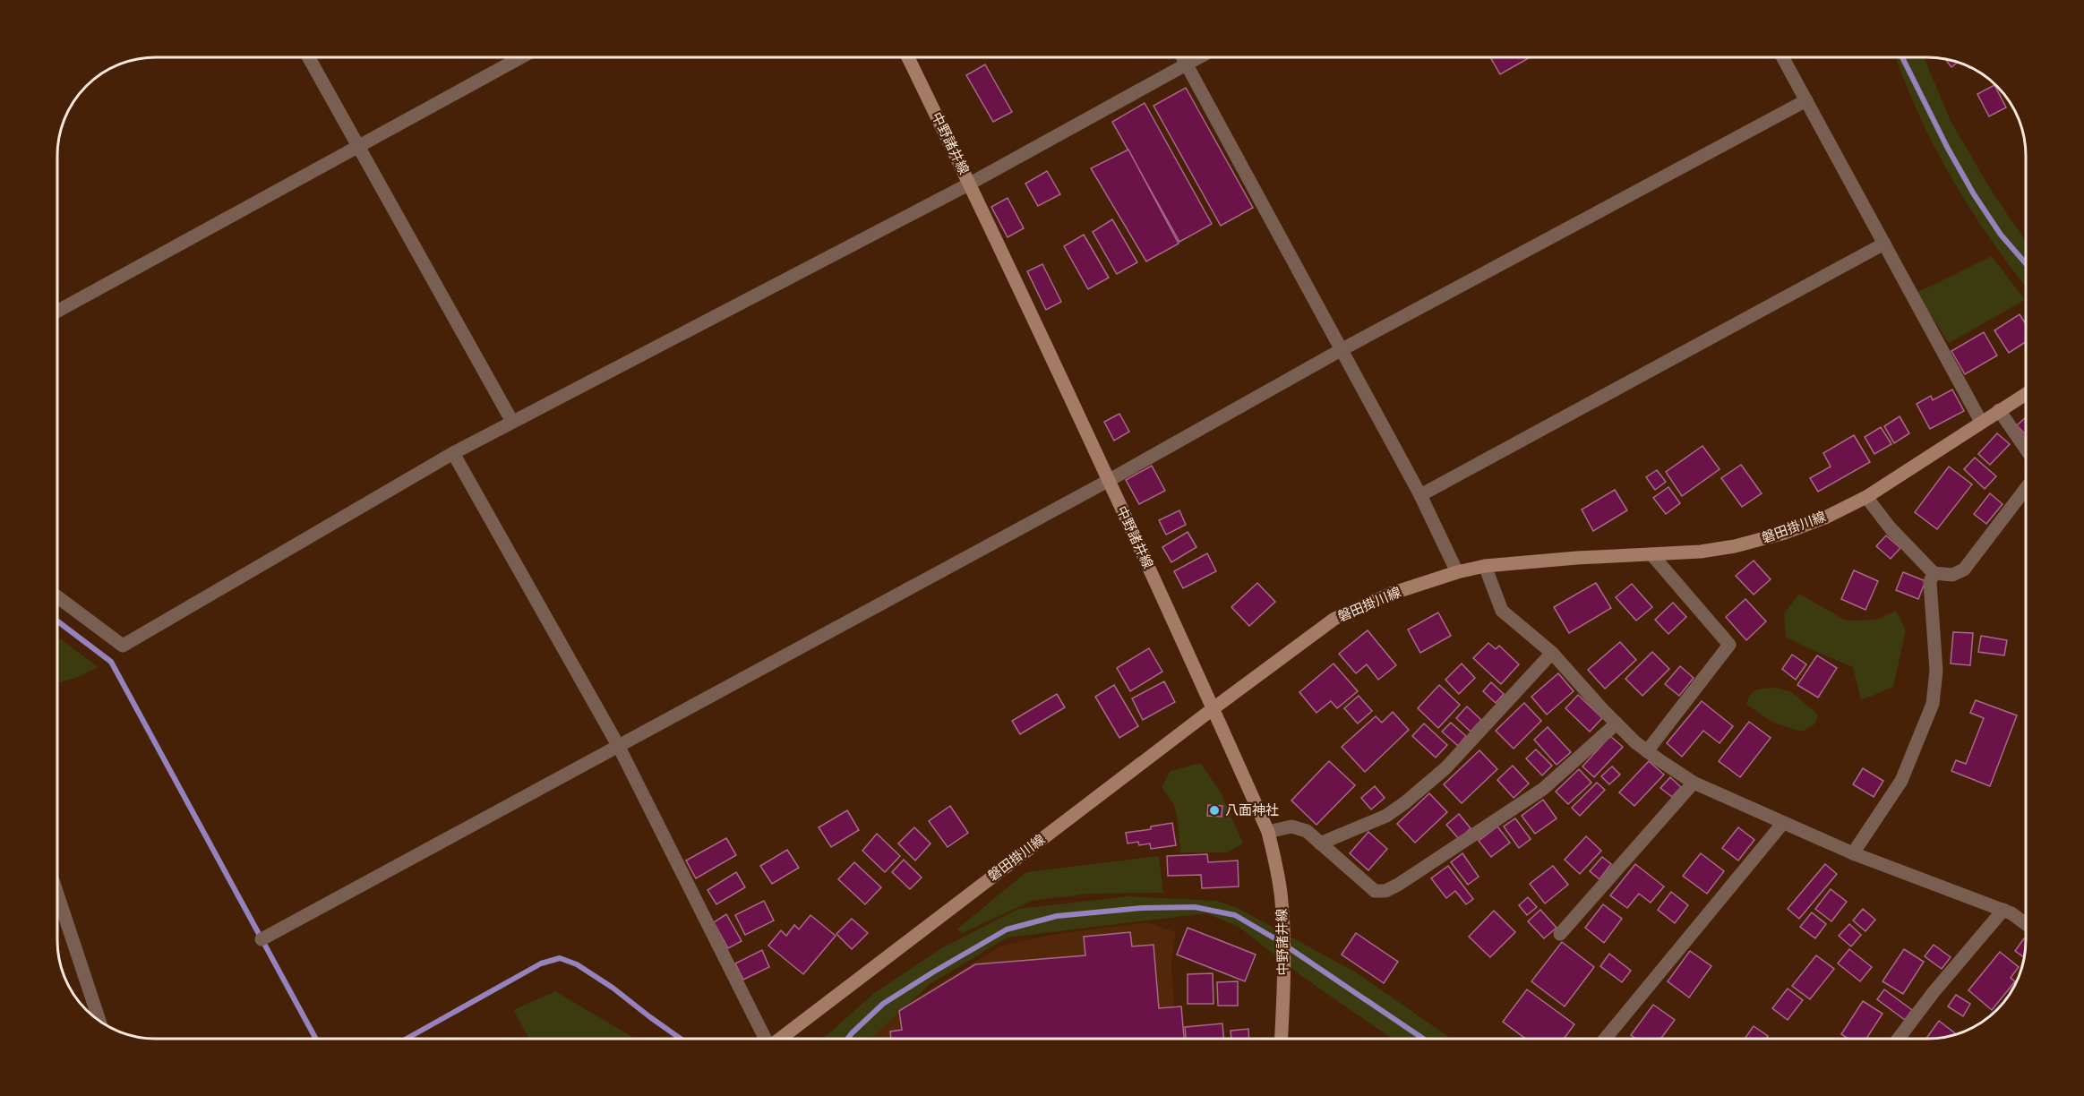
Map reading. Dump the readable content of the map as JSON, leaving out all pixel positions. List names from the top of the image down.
{
  "streets": {
    "main road": ["中野諸井線", "磐田掛川線"]
  },
  "crossings": [
    ["中野諸井線", "磐田掛川線"]
  ],
  "places": ["八面神社"]
}
